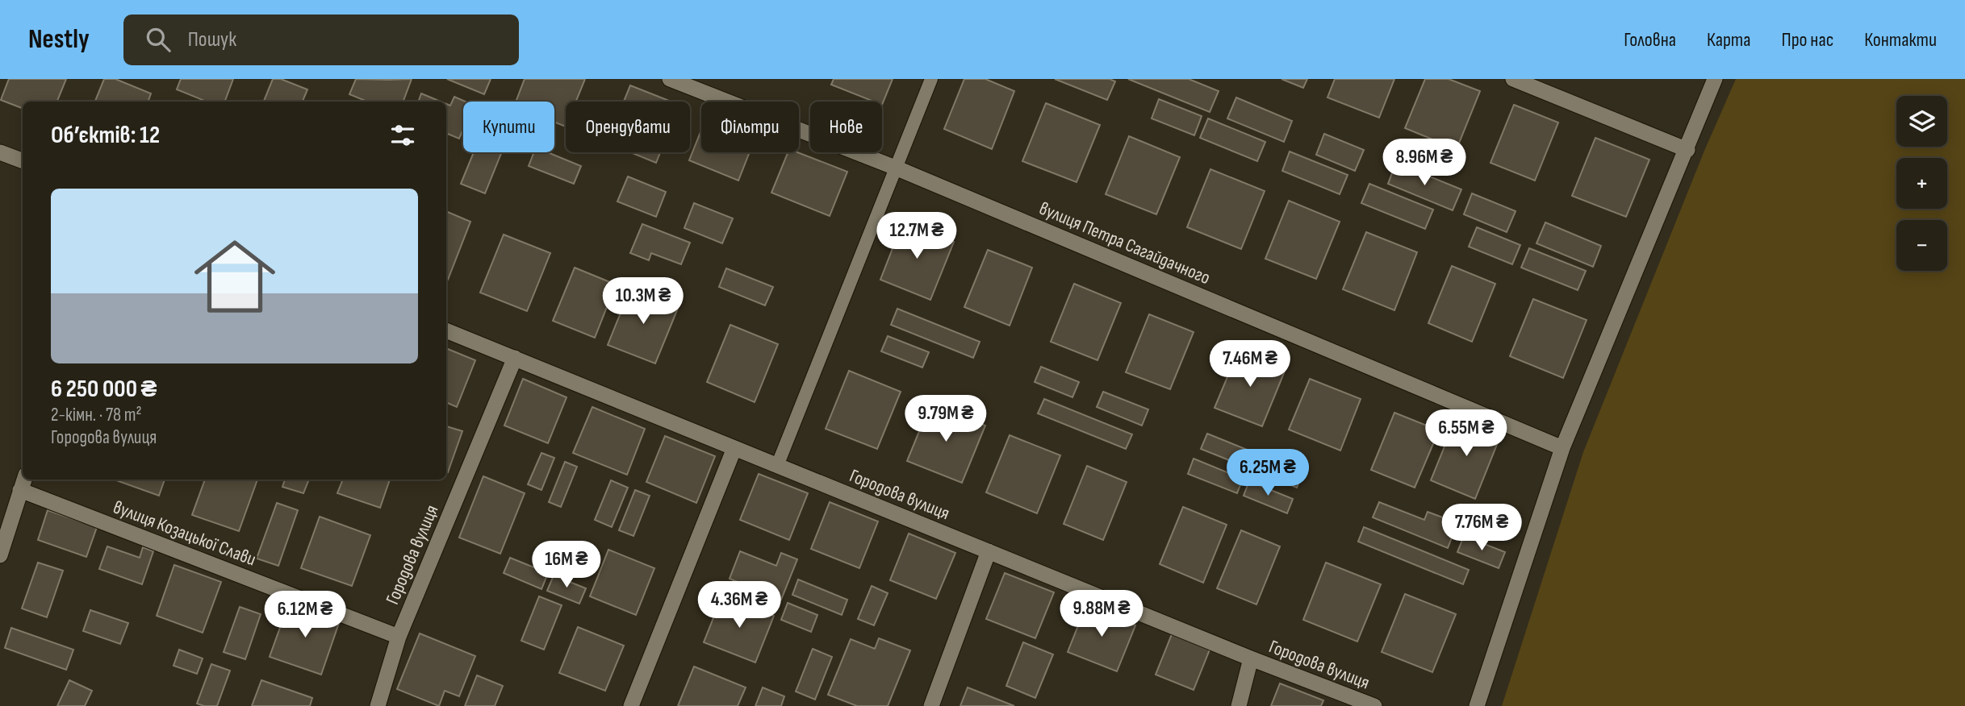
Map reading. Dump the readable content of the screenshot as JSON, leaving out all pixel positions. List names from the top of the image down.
{
  "streets": {
    "street": ["вулиця Петра Сагайдачного", "Городова вулиця", "вулиця Козацької Слави"]
  },
  "crossings": [
    ["Городова вулиця", "вулиця Козацької Слави"]
  ],
  "page": {
    "header": "Nestly",
    "search": "Пошук",
    "nav": [
      "Головна",
      "Карта",
      "Про нас",
      "Контакти"
    ],
    "map_buttons": ["+", "−"],
    "chip": [
      "Купити",
      "Орендувати",
      "Фільтри",
      "Нове"
    ],
    "heading": "Об’єктів: 12",
    "price": [
      "8.96M ₴",
      "12.7M ₴",
      "10.3M ₴",
      "7.46M ₴",
      "9.79M ₴",
      "6.55M ₴",
      "6.25M ₴",
      "7.76M ₴",
      "16M ₴",
      "4.36M ₴",
      "9.88M ₴",
      "6.12M ₴"
    ],
    "list": [
      {
        "name": "6 250 000 ₴",
        "note": "2-кімн. · 78 m² · Городова вулиця"
      }
    ]
  }
}
